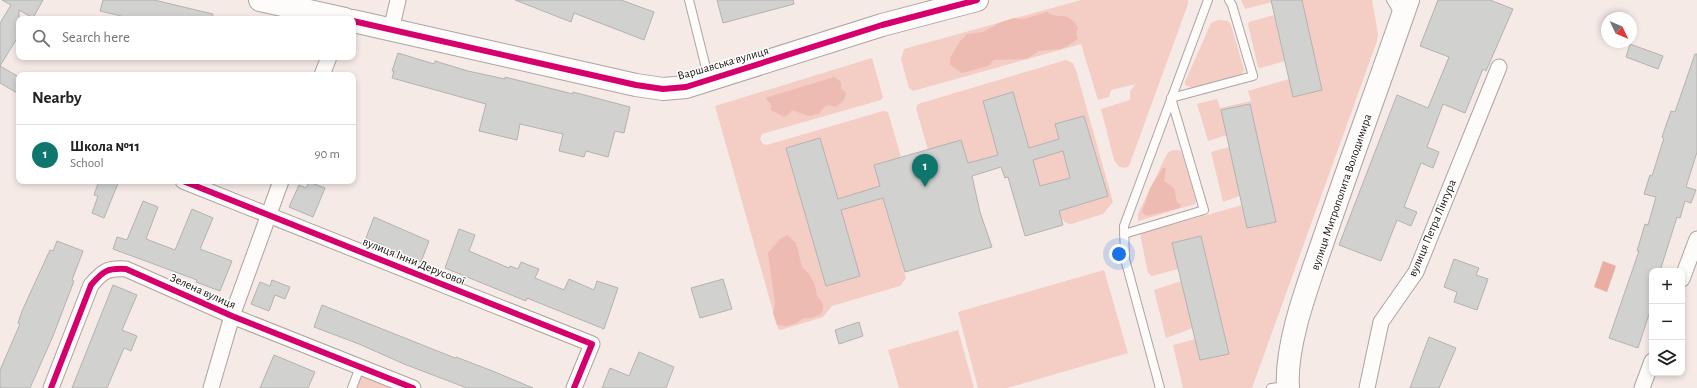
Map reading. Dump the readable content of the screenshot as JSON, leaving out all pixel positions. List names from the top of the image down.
{
  "streets": {
    "street": [
      "Варшавська вулиця",
      "вулиця Митрополита Володимира",
      "вулиця Петра Лінтура",
      "вулиця Інни Дерусової",
      "Зелена вулиця"
    ]
  },
  "north": "bottom right",
  "page": {
    "search": "Search here",
    "heading": "Nearby",
    "list": [
      {
        "mark": "1",
        "name": "Школа №11",
        "note": "School",
        "value": "90 m"
      }
    ],
    "pins": "1",
    "map_buttons": ["+", "−"]
  }
}
